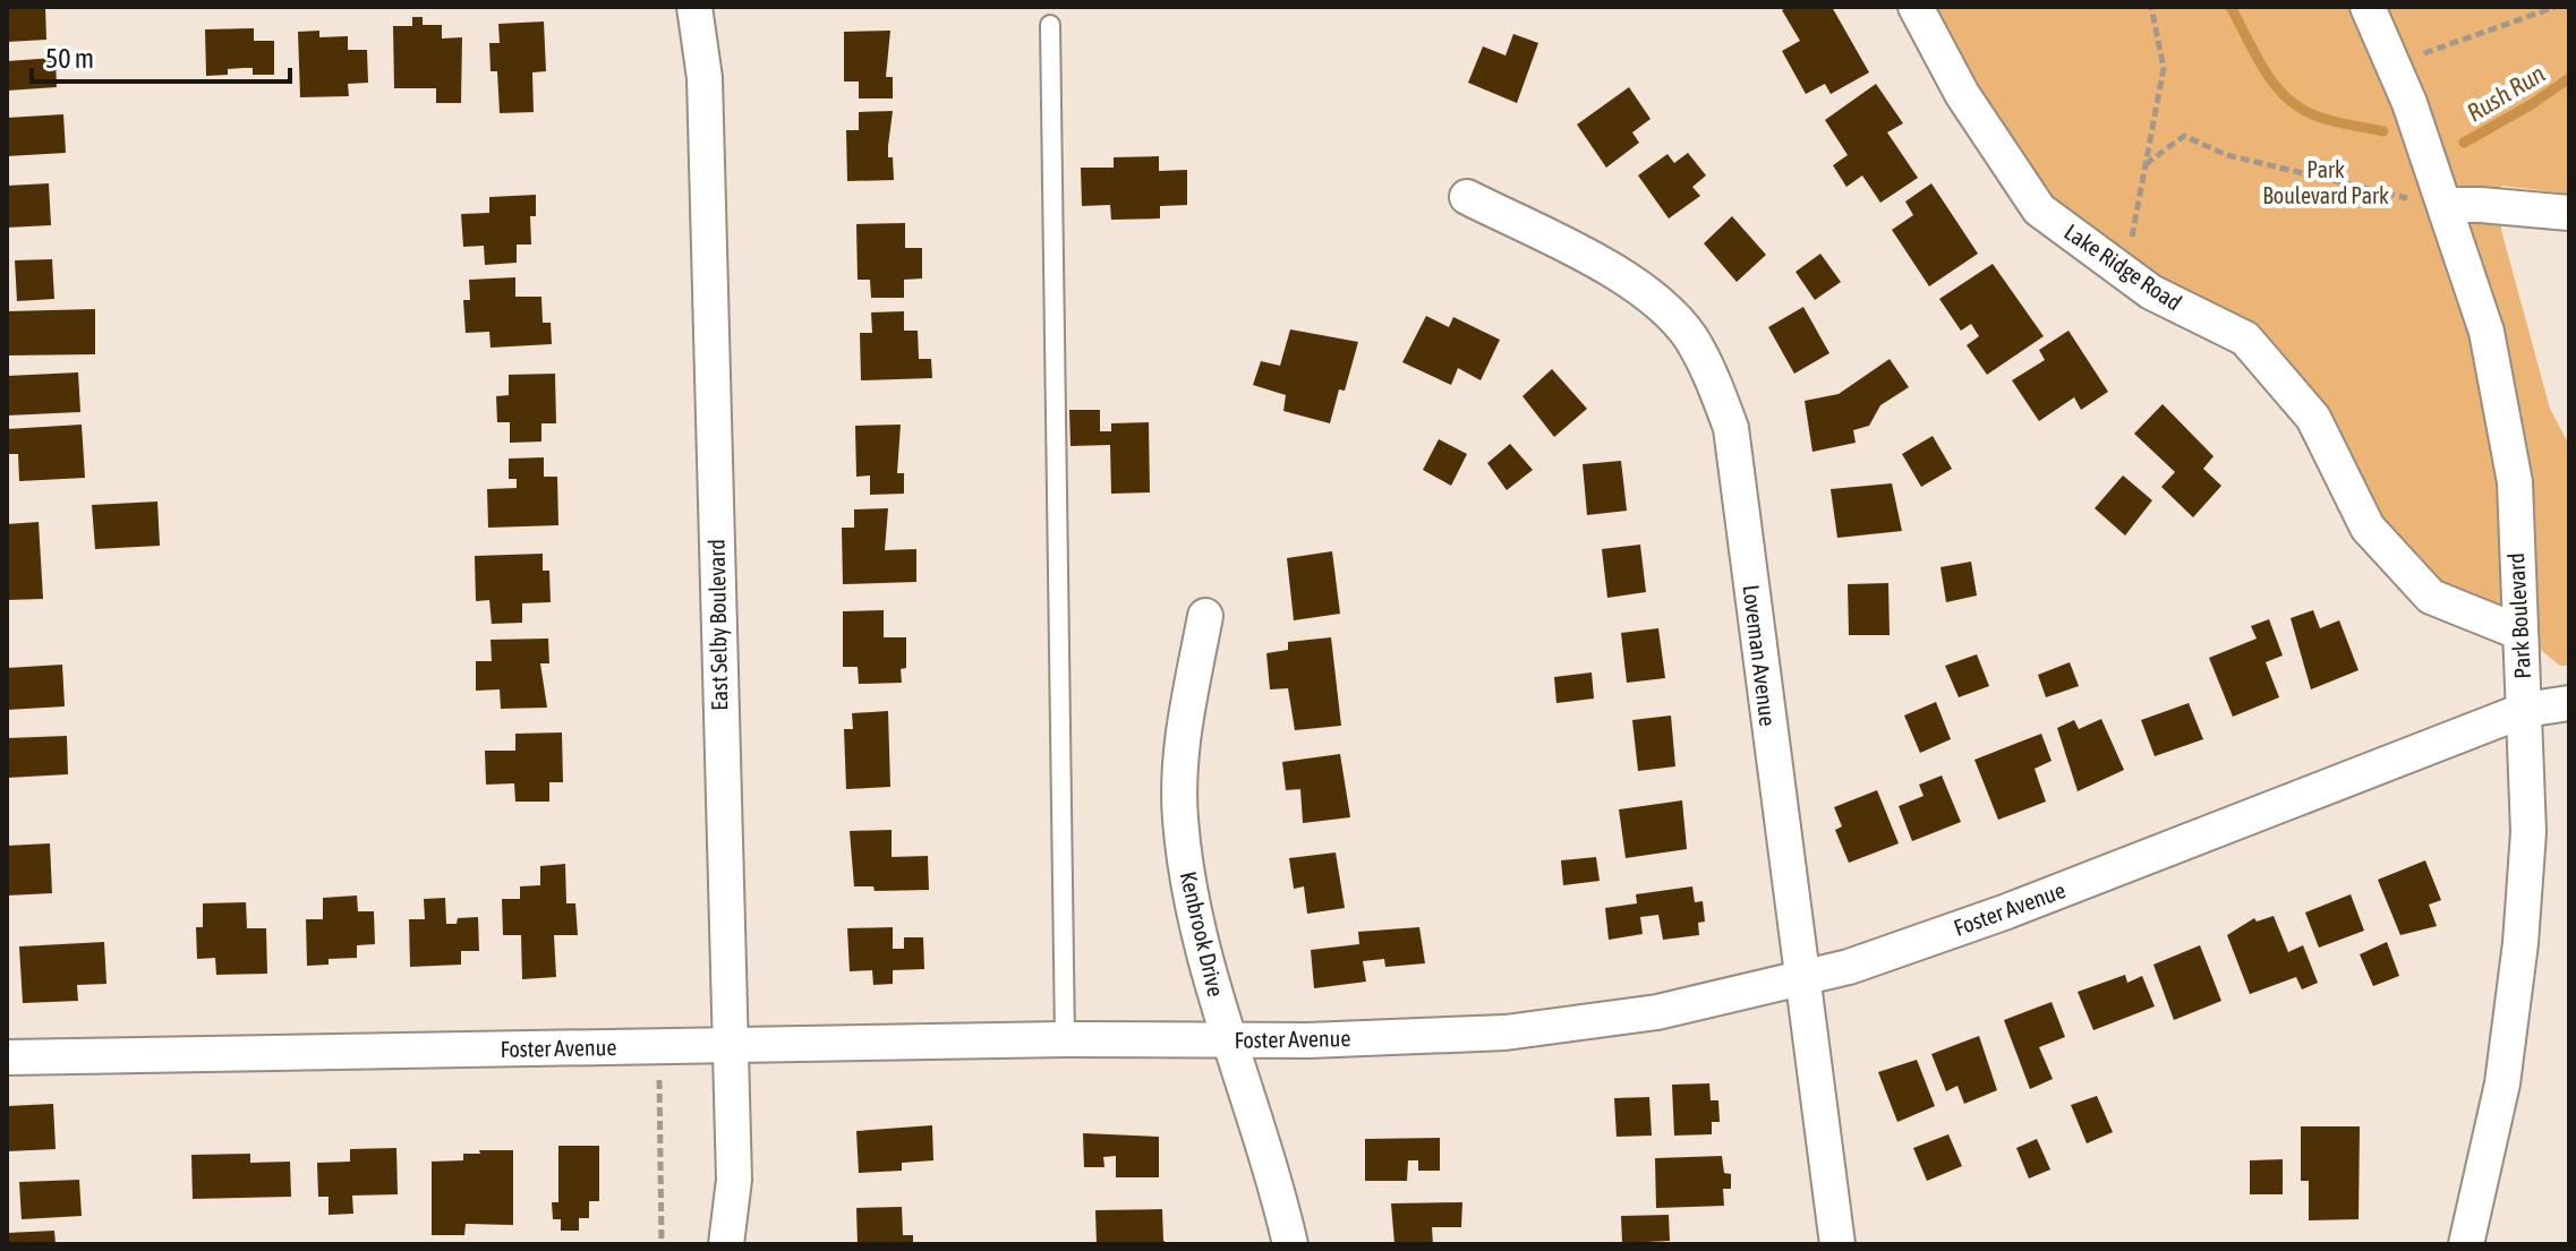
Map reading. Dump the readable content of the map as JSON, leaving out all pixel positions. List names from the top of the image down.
{
  "streets": {
    "street": [
      "Lake Ridge Road",
      "Park Boulevard",
      "East Selby Boulevard",
      "Loveman Avenue",
      "Foster Avenue",
      "Kenbrook Drive"
    ]
  },
  "crossings": [
    ["Lake Ridge Road", "Park Boulevard"],
    ["Park Boulevard", "Foster Avenue"],
    ["East Selby Boulevard", "Foster Avenue"],
    ["Loveman Avenue", "Foster Avenue"],
    ["Foster Avenue", "Kenbrook Drive"]
  ],
  "water": ["Rush Run"],
  "parks": ["Park Boulevard Park"],
  "scale_bar": "50 m"
}
